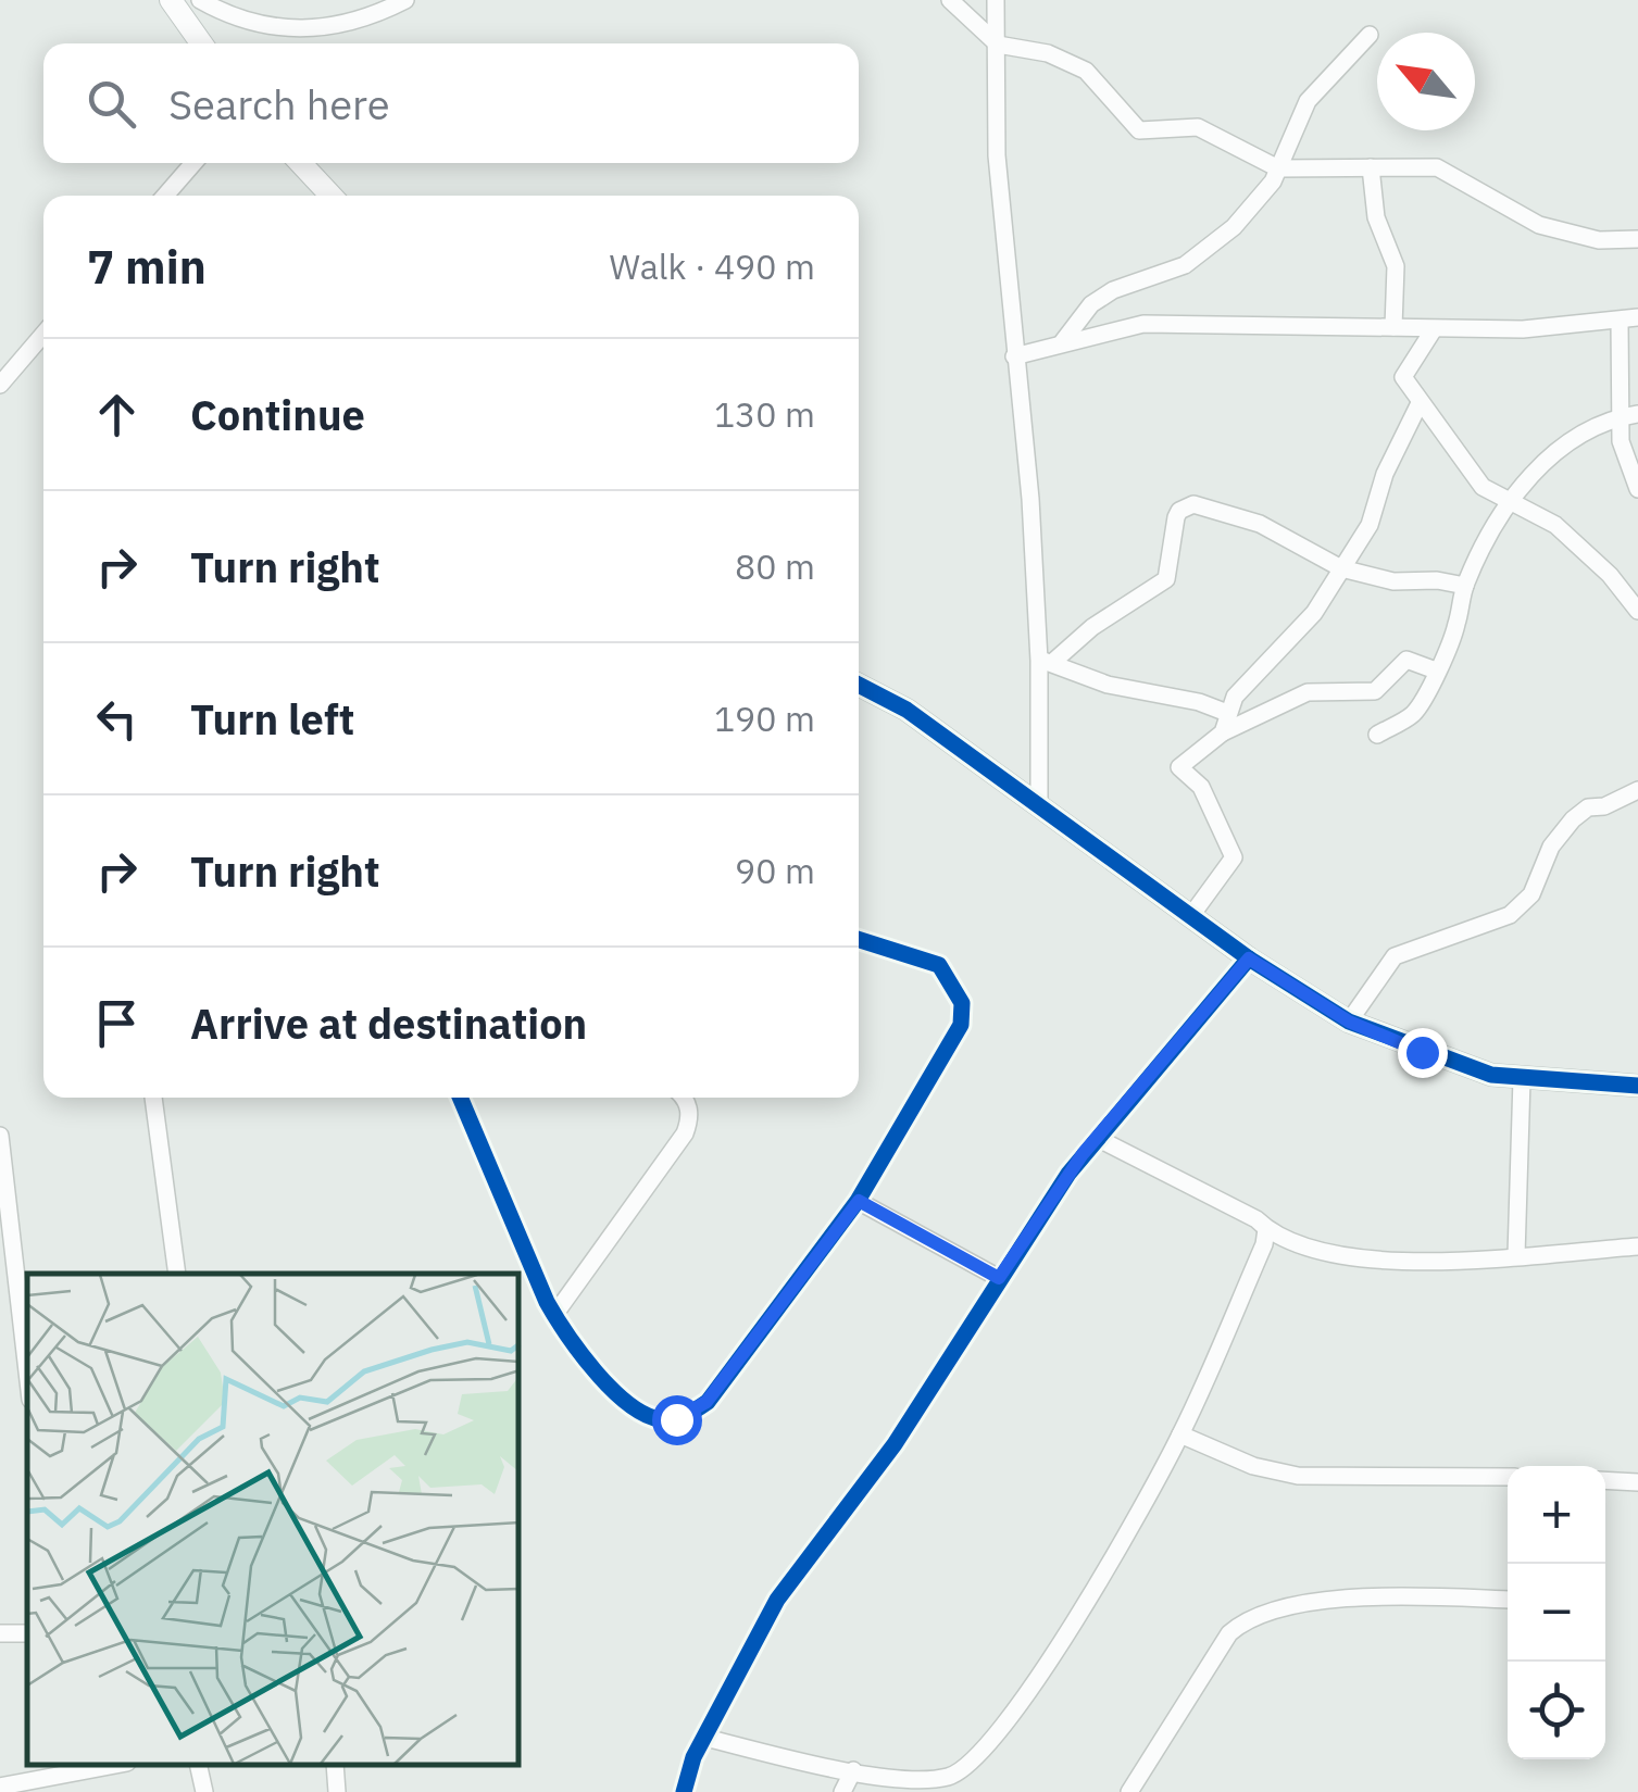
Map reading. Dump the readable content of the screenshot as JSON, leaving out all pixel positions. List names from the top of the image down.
{
  "north": "top left",
  "page": {
    "search": "Search here",
    "heading": ["7 min", "Walk · 490 m"],
    "list": [
      ["Continue", "130 m"],
      ["Turn right", "80 m"],
      ["Turn left", "190 m"],
      ["Turn right", "90 m"],
      "Arrive at destination"
    ],
    "map_buttons": ["+", "−"]
  }
}
